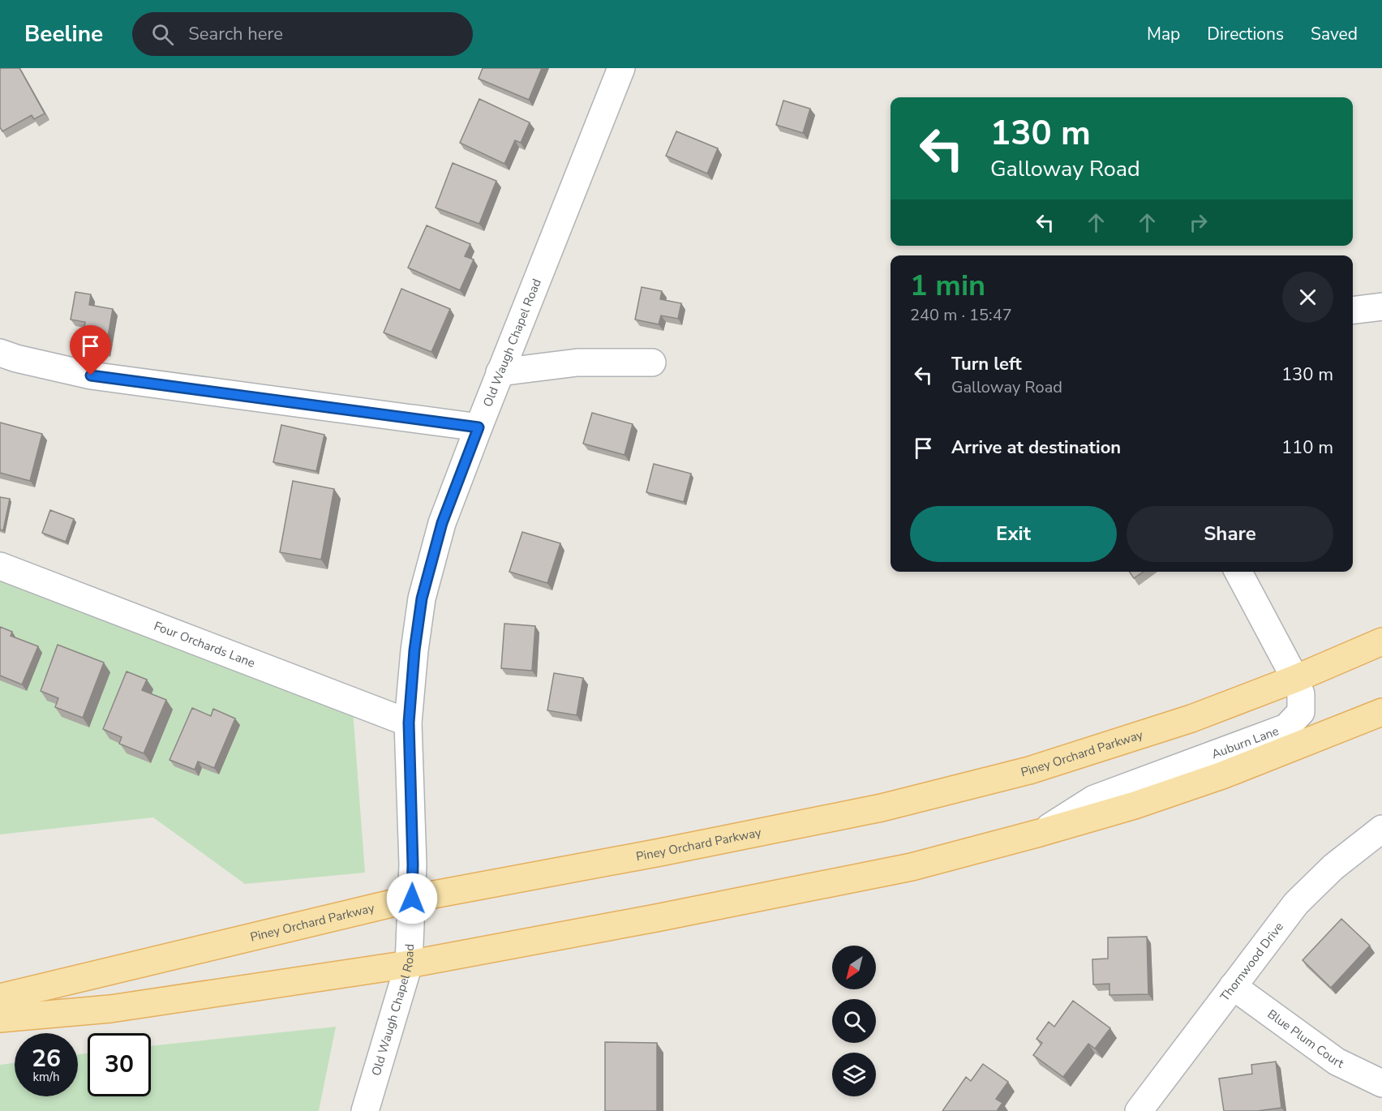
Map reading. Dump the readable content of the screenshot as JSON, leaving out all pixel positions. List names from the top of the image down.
{
  "streets": {
    "main road": ["Piney Orchard Parkway"],
    "street": [
      "Old Waugh Chapel Road",
      "Four Orchards Lane",
      "Auburn Lane",
      "Thornwood Drive",
      "Blue Plum Court"
    ]
  },
  "crossings": [
    ["Old Waugh Chapel Road", "Four Orchards Lane"],
    ["Old Waugh Chapel Road", "Piney Orchard Parkway"],
    ["Auburn Lane", "Piney Orchard Parkway"],
    ["Thornwood Drive", "Blue Plum Court"]
  ],
  "north": "bottom left",
  "page": {
    "header": "Beeline",
    "search": "Search here",
    "nav": ["Map", "Directions", "Saved"],
    "turn": ["130 m", "Galloway Road"],
    "heading": ["1 min", "240 m · 15:47"],
    "list": [
      {
        "name": "Turn left",
        "note": "Galloway Road",
        "value": "130 m"
      },
      {
        "name": "Arrive at destination",
        "value": "110 m"
      }
    ],
    "buttons": ["Exit", "Share"],
    "speed": "26 km/h",
    "limit": "30"
  }
}
